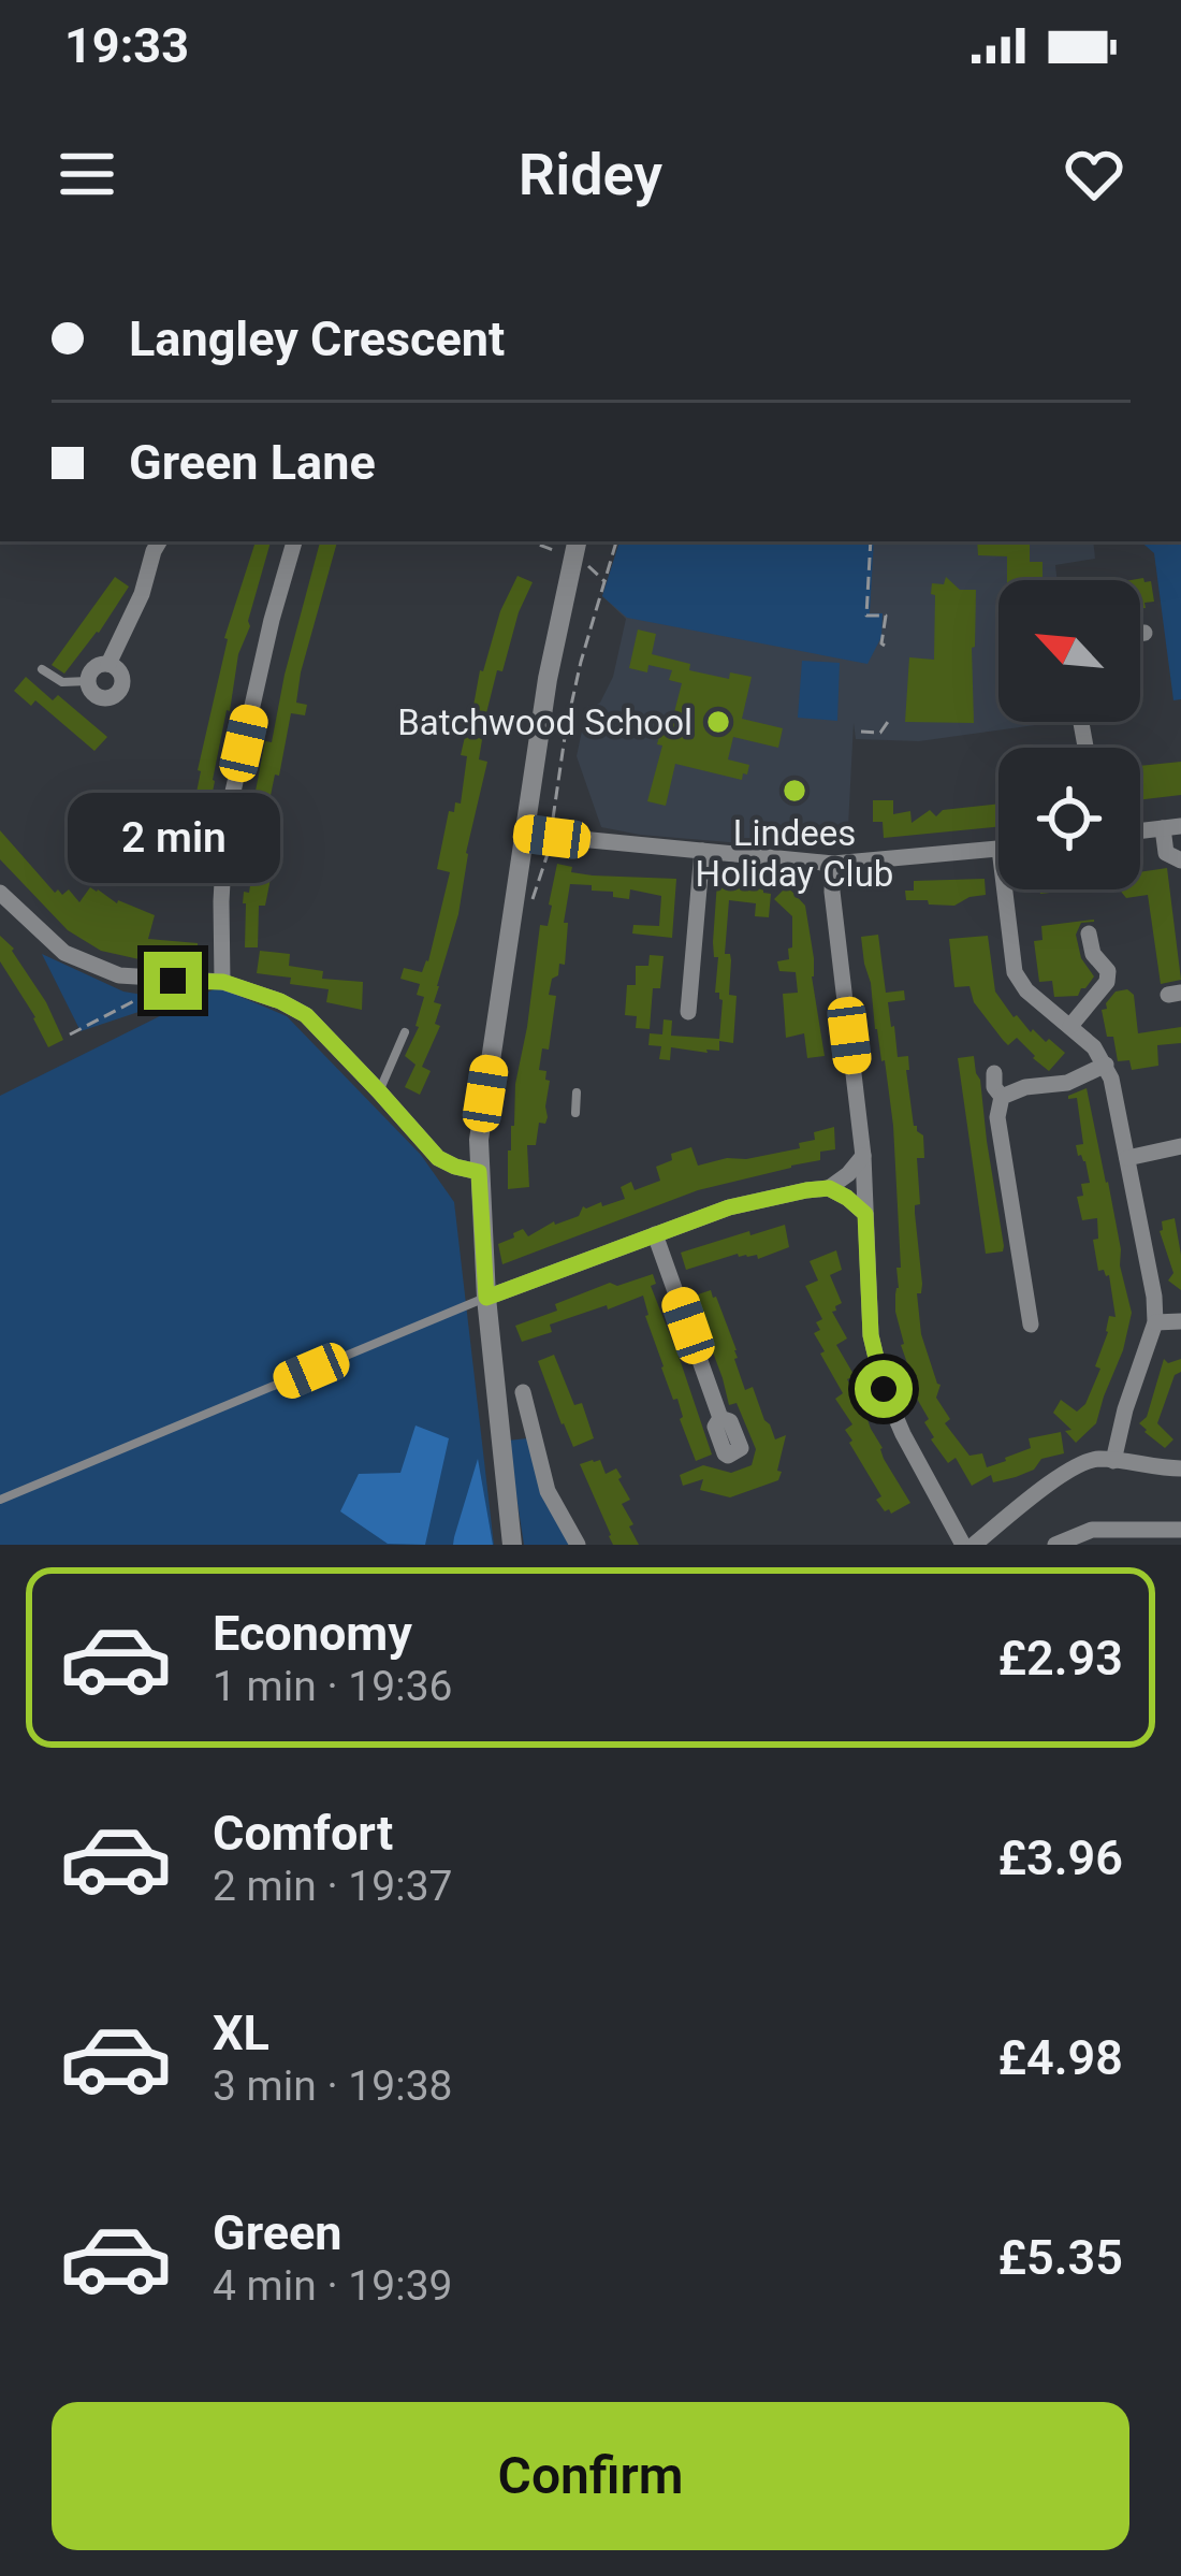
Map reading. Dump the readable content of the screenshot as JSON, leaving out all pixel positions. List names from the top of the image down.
{
  "places": ["Batchwood School", "Lindees Holiday Club"],
  "north": "top left",
  "page": {
    "status": "19:33",
    "header": "Ridey",
    "banner": ["Langley Crescent", "Green Lane"],
    "bubble": "2 min",
    "list": [
      {
        "name": "Economy",
        "note": "1 min · 19:36",
        "value": "£2.93"
      },
      {
        "name": "Comfort",
        "note": "2 min · 19:37",
        "value": "£3.96"
      },
      {
        "name": "XL",
        "note": "3 min · 19:38",
        "value": "£4.98"
      },
      {
        "name": "Green",
        "note": "4 min · 19:39",
        "value": "£5.35"
      }
    ],
    "buttons": "Confirm"
  }
}
